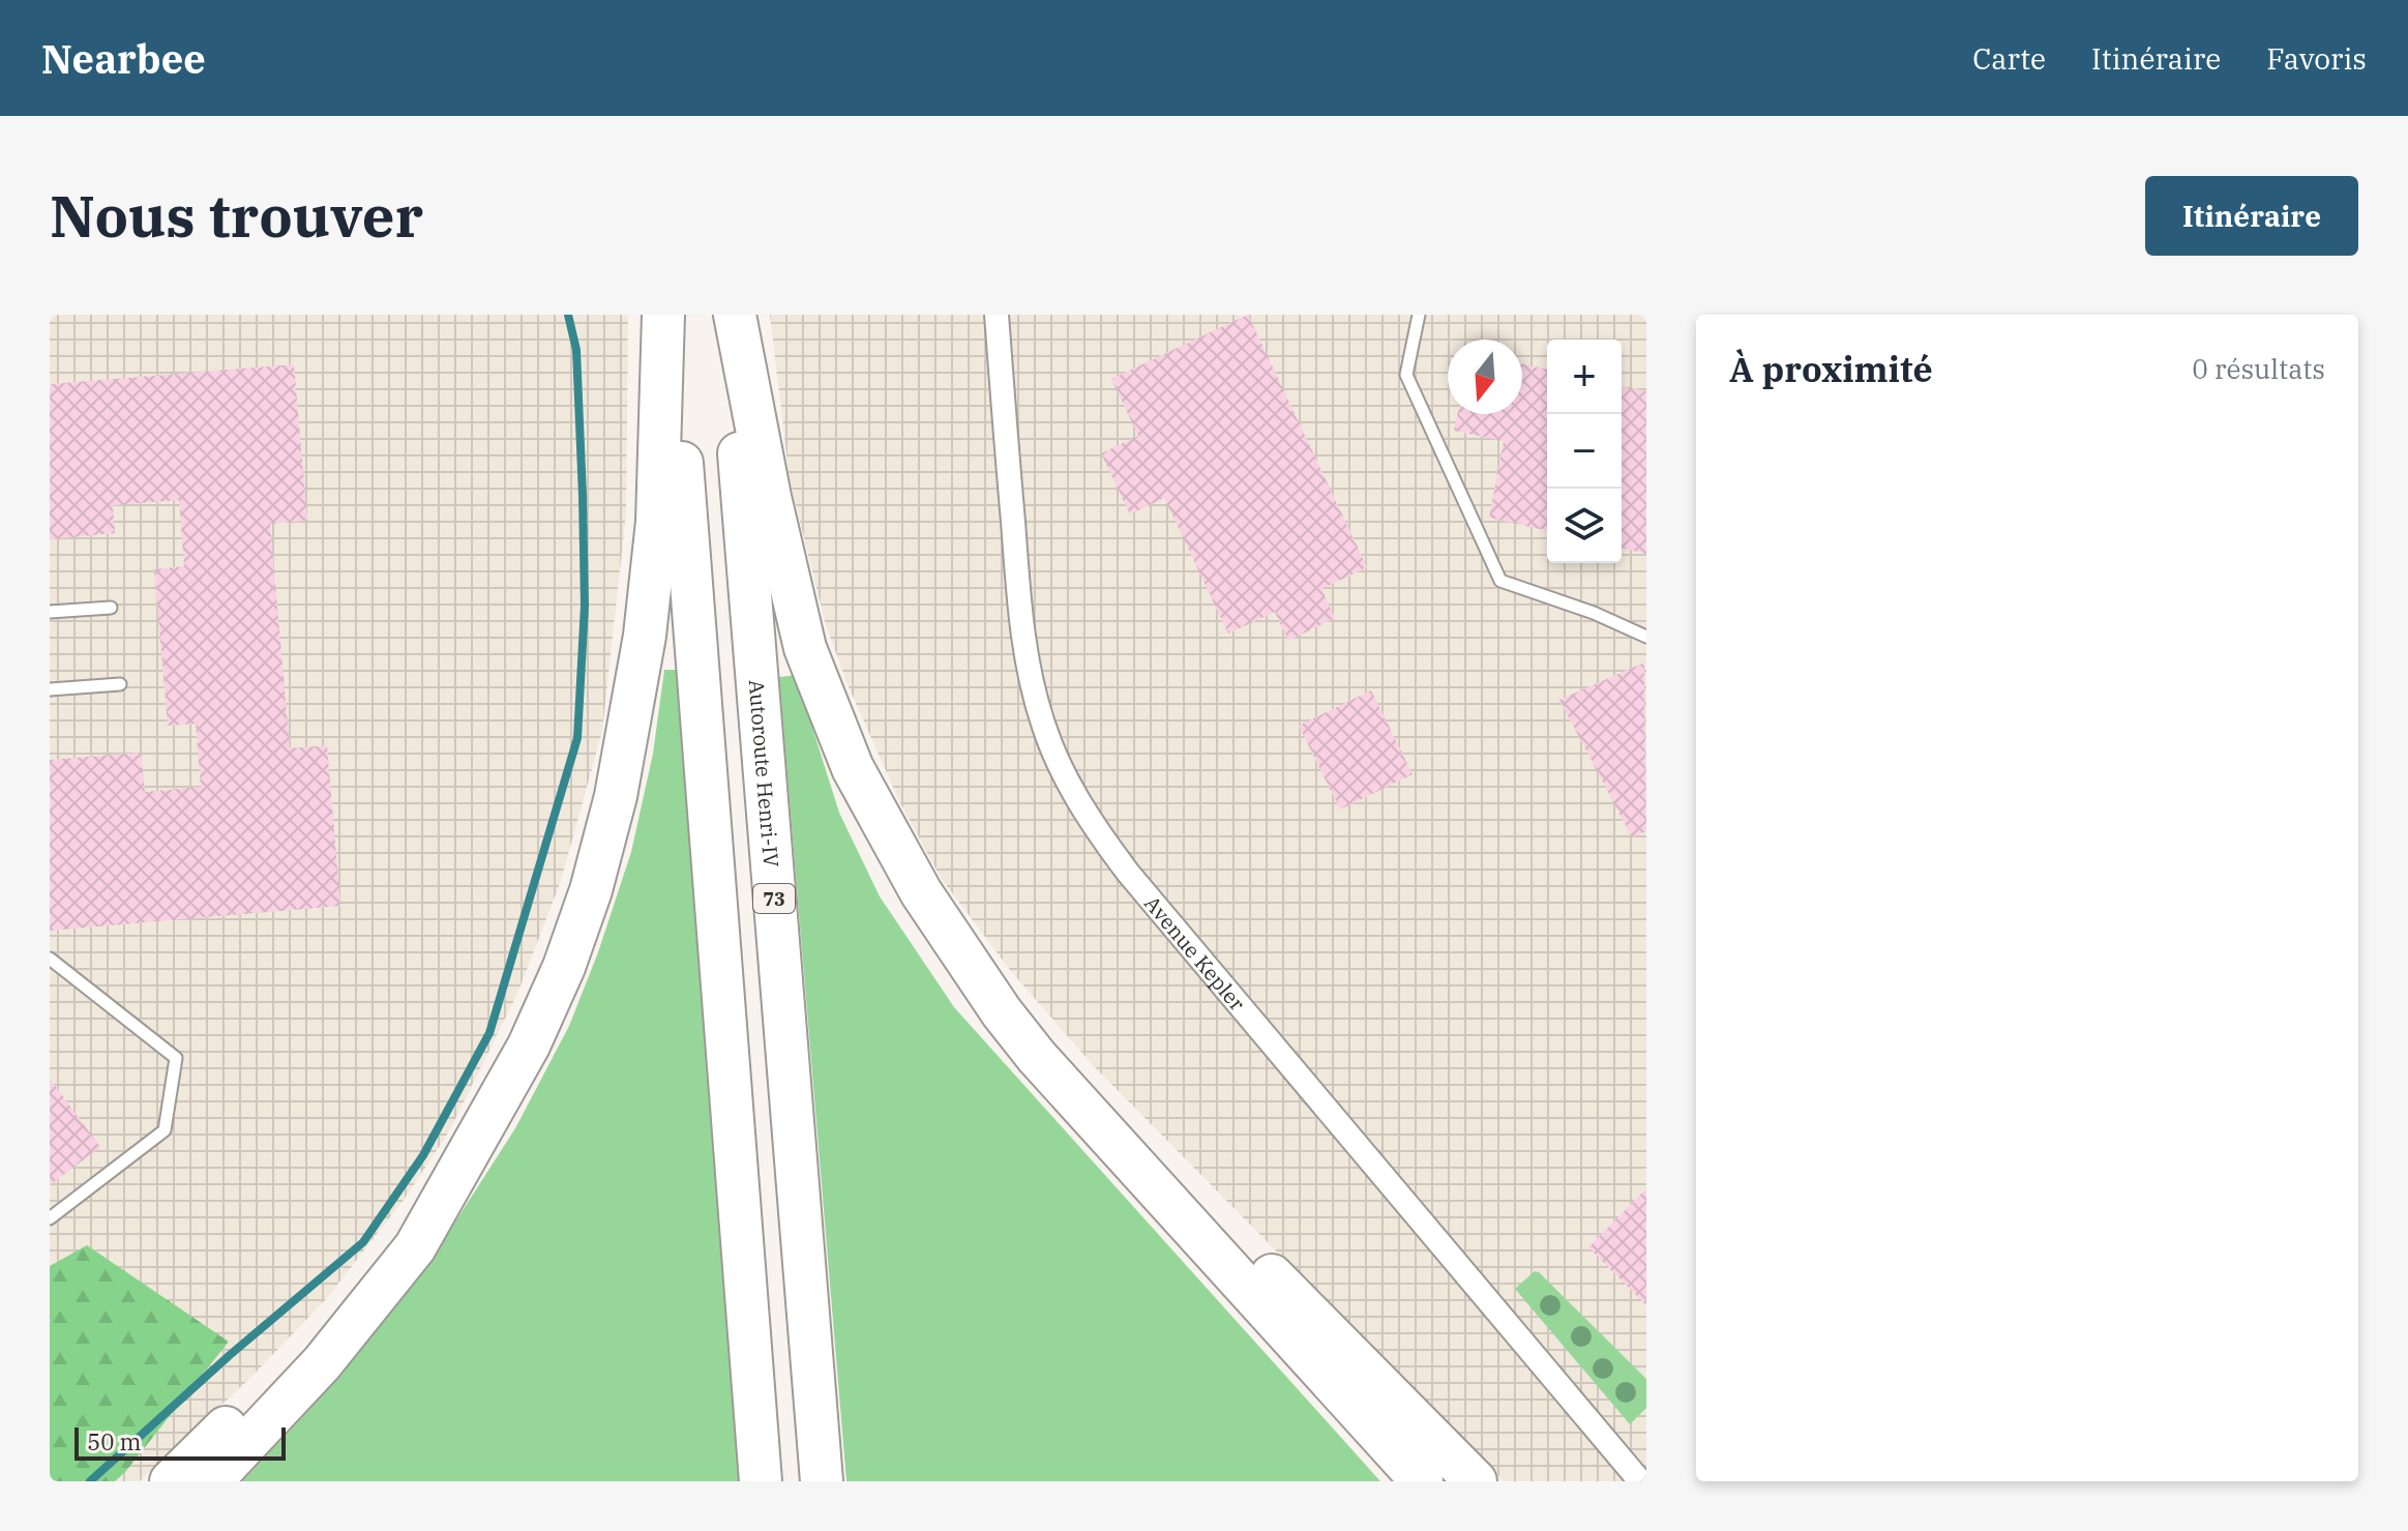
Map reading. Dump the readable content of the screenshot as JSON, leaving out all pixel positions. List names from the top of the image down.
{
  "streets": {
    "highway": ["Autoroute Henri-IV", "73"],
    "street": ["Avenue Kepler"]
  },
  "scale_bar": "50 m",
  "north": "bottom",
  "page": {
    "header": "Nearbee",
    "nav": ["Carte", "Itinéraire", "Favoris"],
    "buttons": "Itinéraire",
    "title": "Nous trouver",
    "heading": ["À proximité", "0 résultats"],
    "map_buttons": ["+", "−"],
    "scale": "50 m"
  }
}
